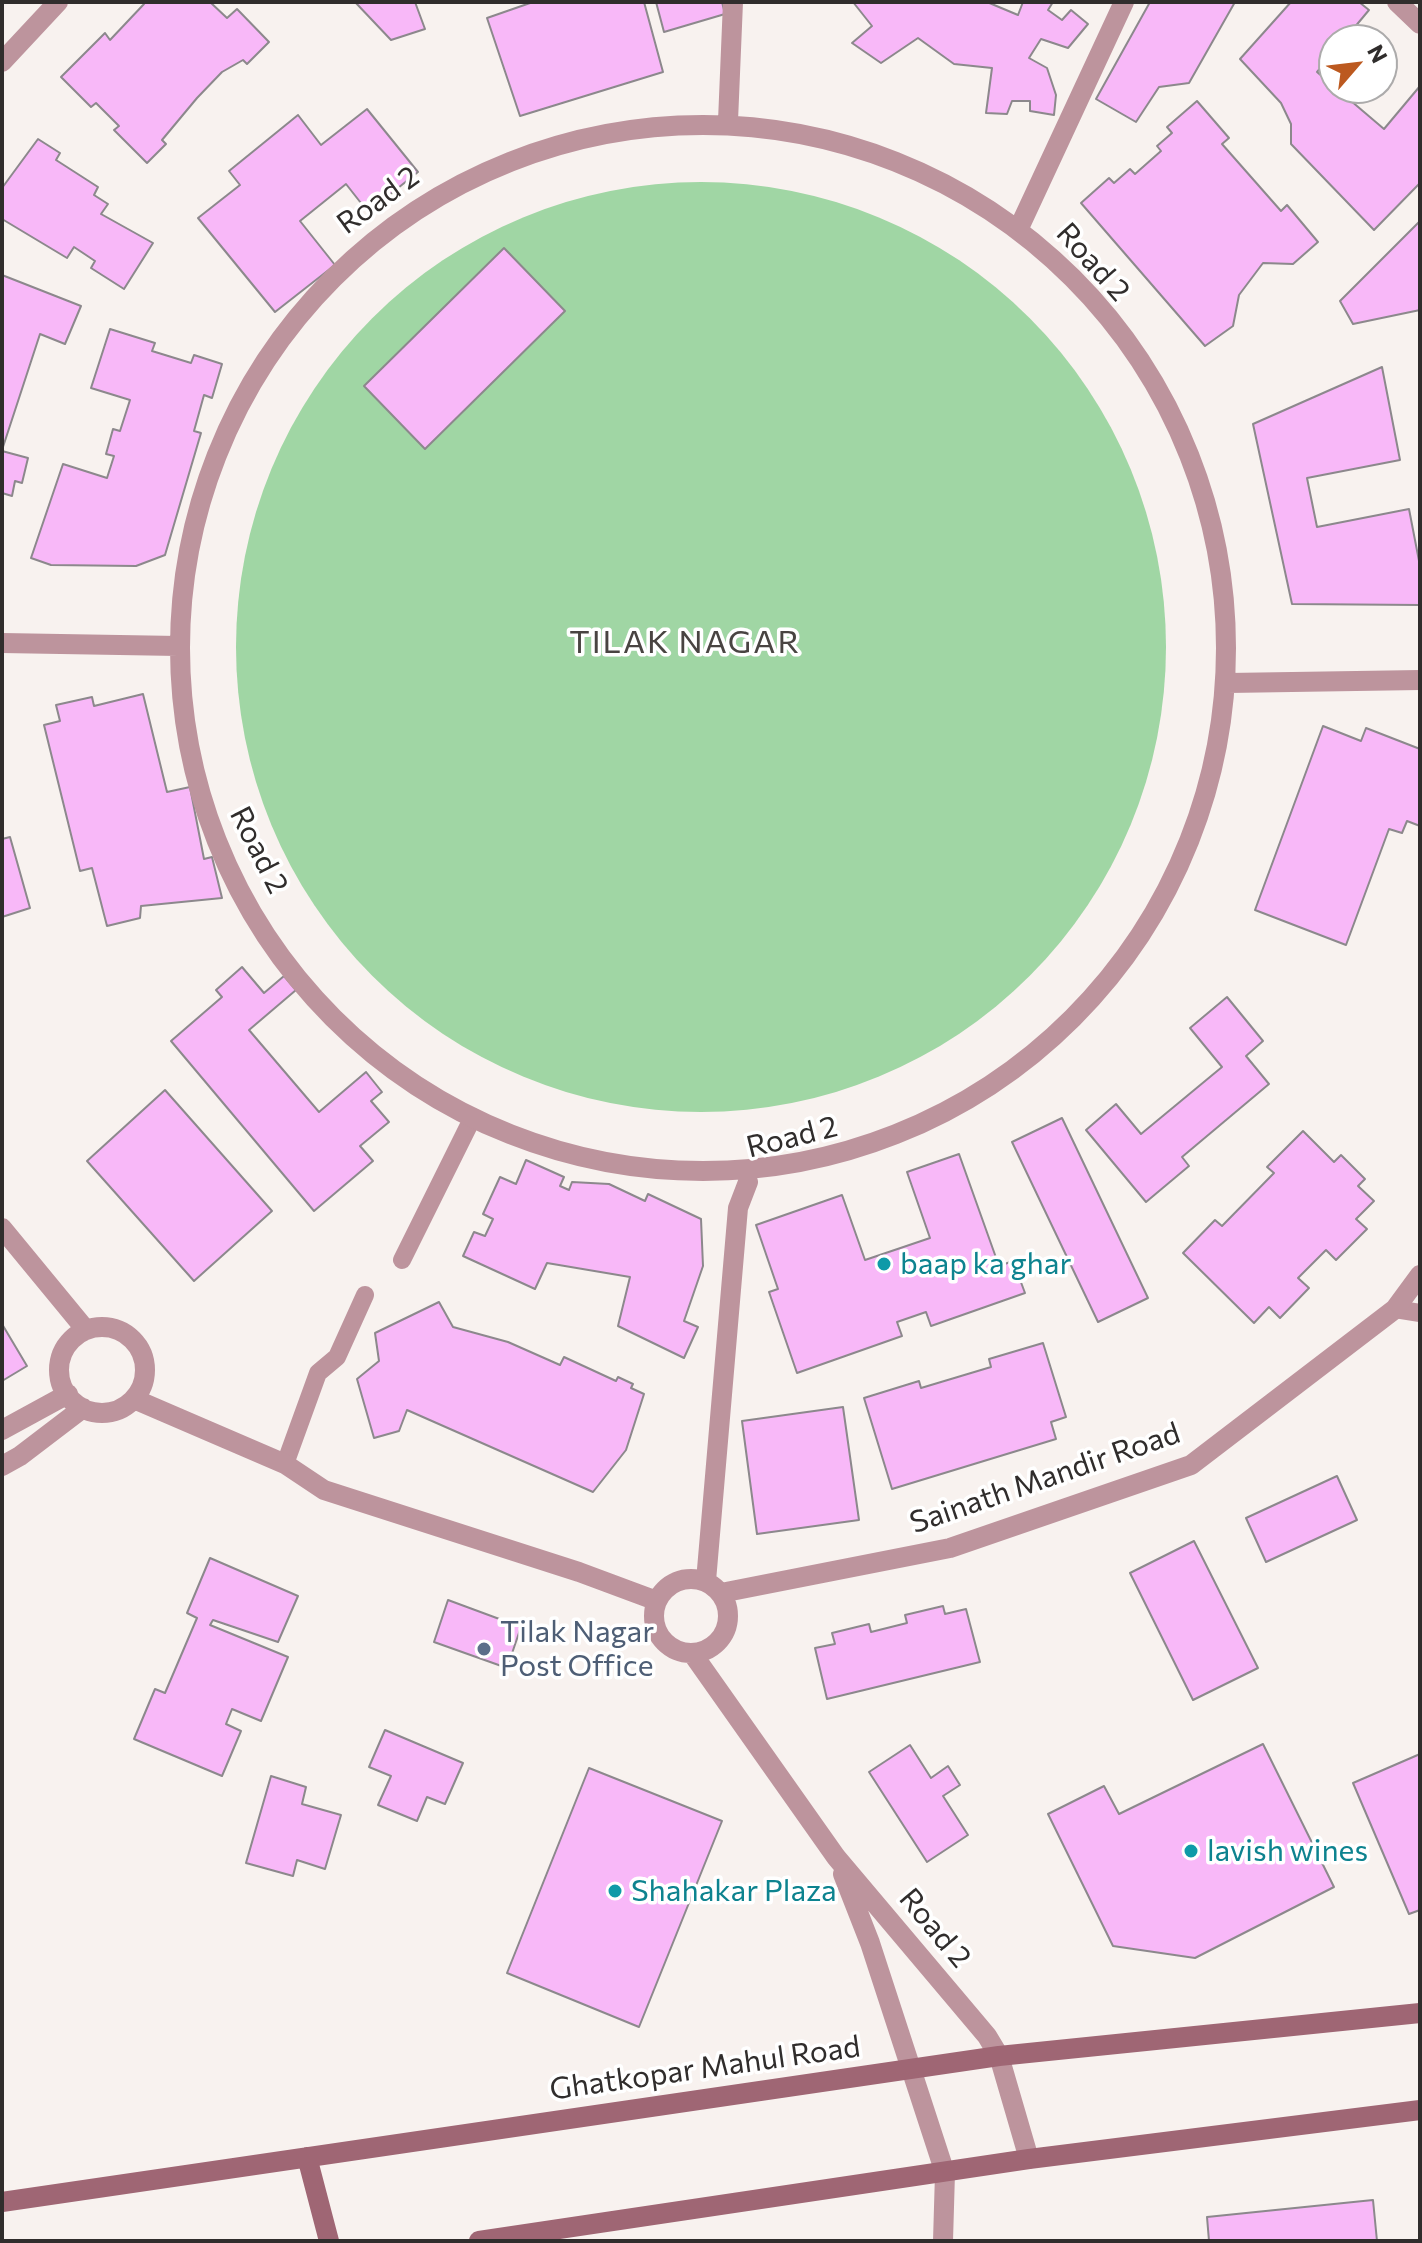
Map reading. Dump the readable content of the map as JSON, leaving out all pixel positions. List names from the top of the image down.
{
  "streets": {
    "street": ["Road 2", "Sainath Mandir Road", "Ghatkopar Mahul Road"]
  },
  "crossings": [
    ["Road 2", "Sainath Mandir Road"],
    ["Road 2", "Ghatkopar Mahul Road"]
  ],
  "districts": ["TILAK NAGAR"],
  "places": [
    "baap ka ghar",
    "Tilak Nagar Post Office",
    "lavish wines",
    "Shahakar Plaza"
  ],
  "north": "top right"
}
